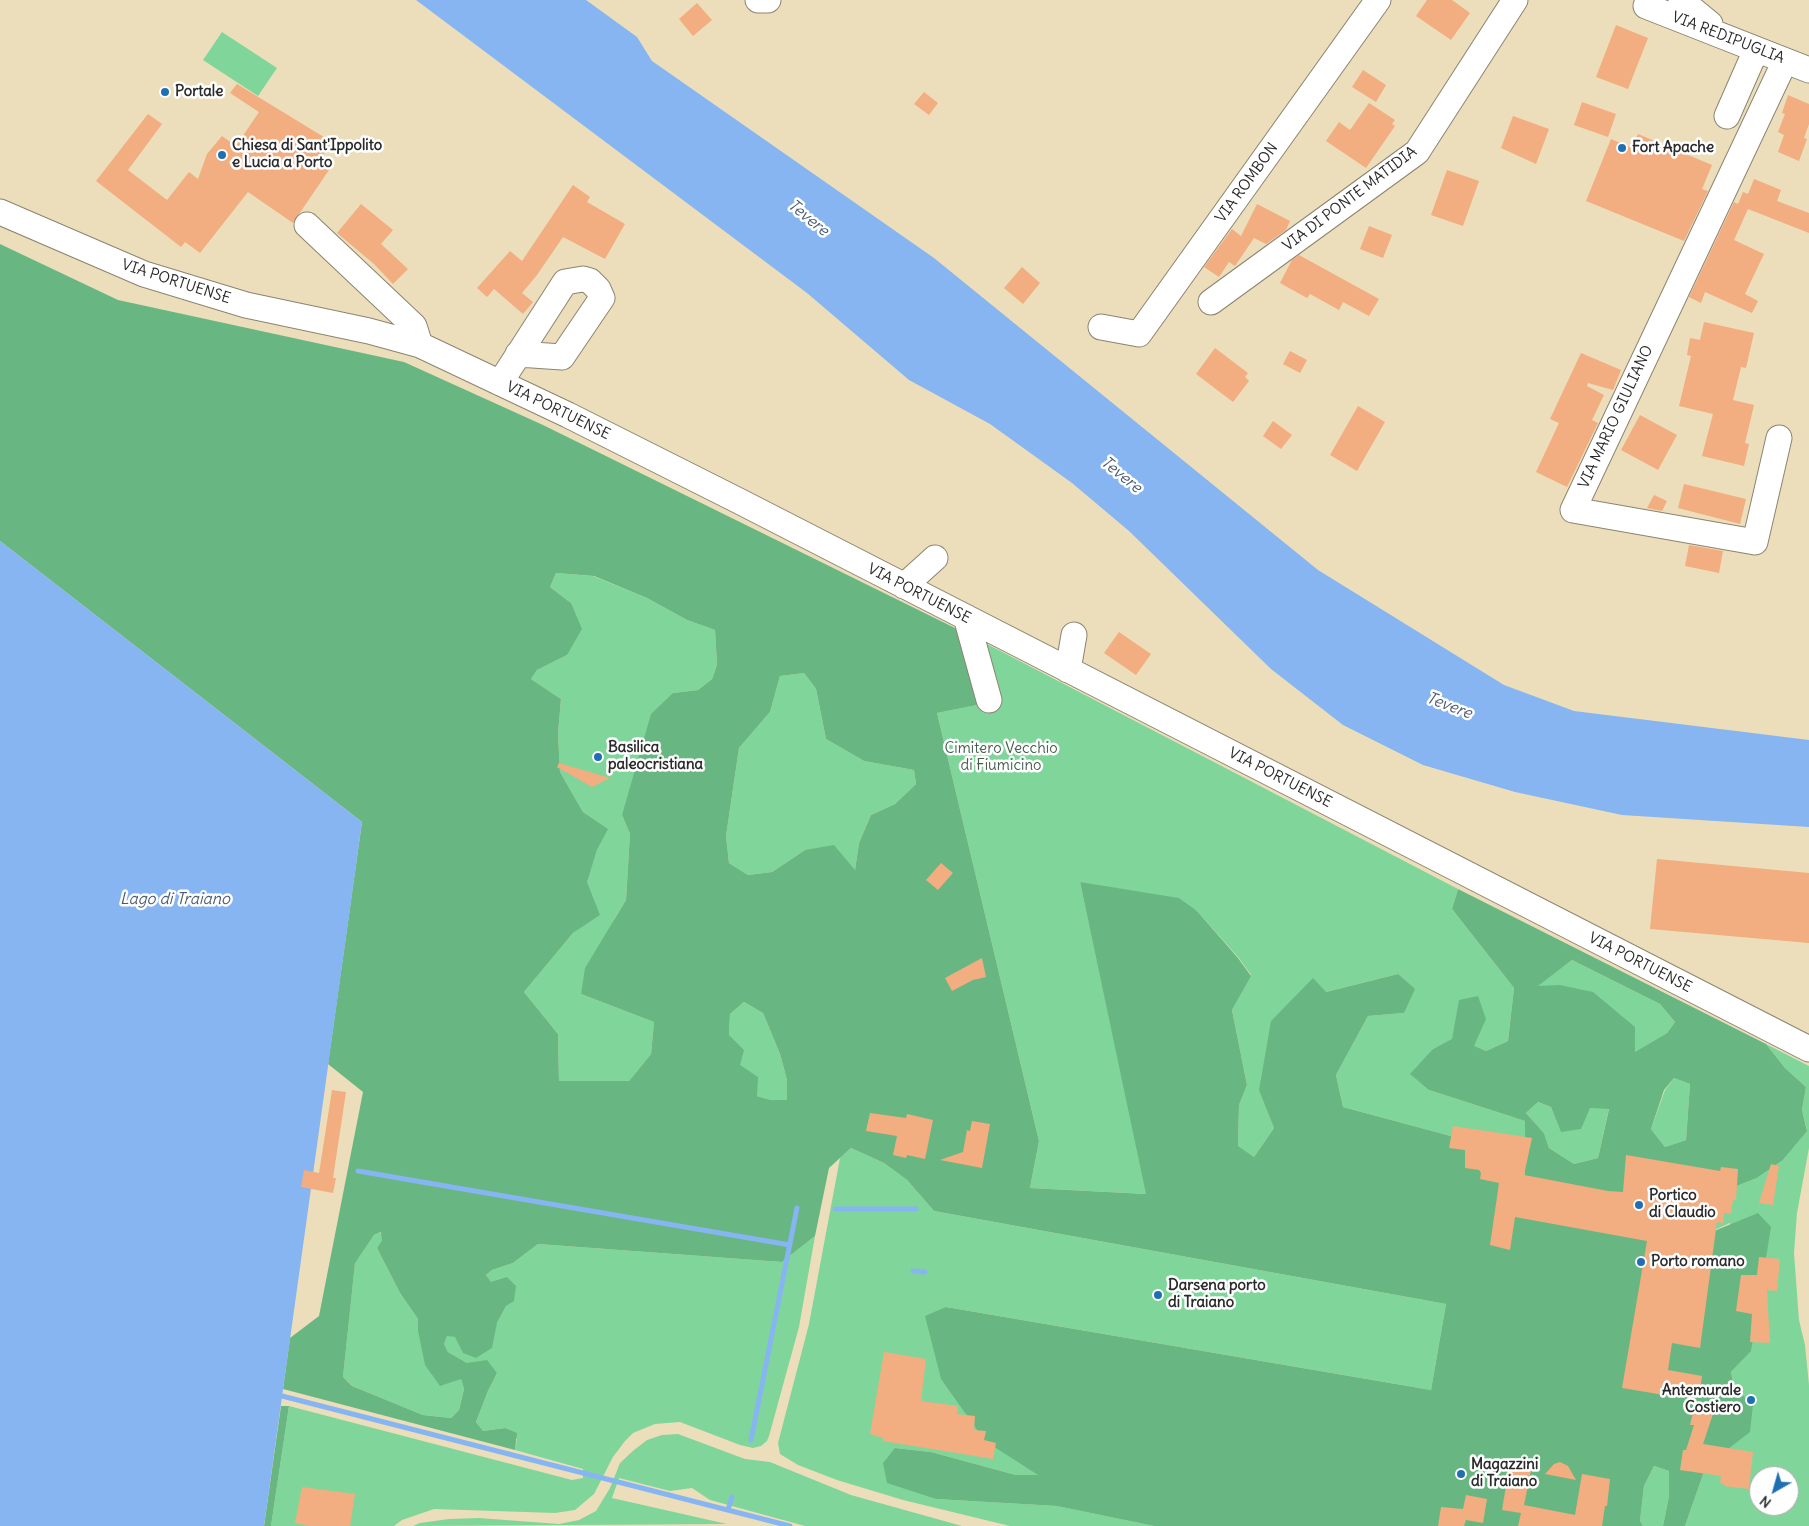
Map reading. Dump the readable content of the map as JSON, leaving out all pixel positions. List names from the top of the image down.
{
  "streets": {
    "street": [
      "VIA REDIPUGLIA",
      "VIA ROMBON",
      "VIA DI PONTE MATIDIA",
      "VIA PORTUENSE",
      "VIA MARIO GIULIANO"
    ]
  },
  "crossings": [
    ["VIA REDIPUGLIA", "VIA MARIO GIULIANO"]
  ],
  "water": ["Tevere", "Lago di Traiano"],
  "parks": ["Cimitero Vecchio di Fiumicino"],
  "places": [
    "Portale",
    "Fort Apache",
    "Chiesa di Sant'Ippolito e Lucia a Porto",
    "Basilica paleocristiana",
    "Portico di Claudio",
    "Porto romano",
    "Darsena porto di Traiano",
    "Antemurale Costiero",
    "Magazzini di Traiano"
  ],
  "north": "bottom left"
}
